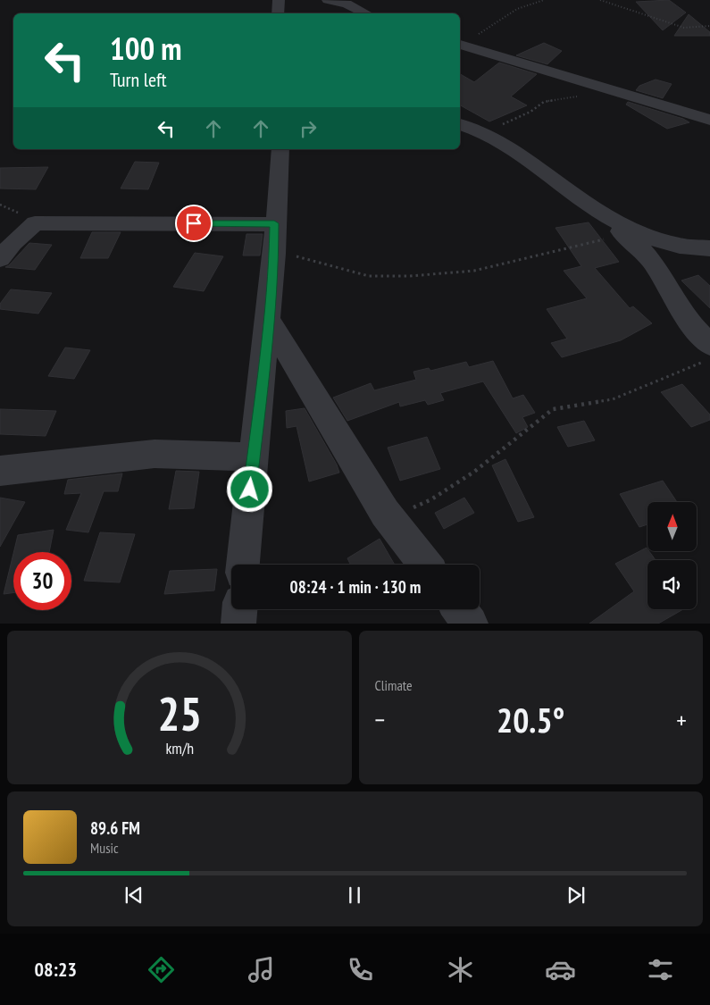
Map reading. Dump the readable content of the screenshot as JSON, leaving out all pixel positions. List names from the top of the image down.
{
  "north": "top",
  "page": {
    "turn": ["100 m", "Turn left"],
    "limit": "30",
    "trip": "08:24 · 1 min · 130 m",
    "tile": "Climate",
    "heat": ["−", "20.5°", "+"],
    "song": ["89.6 FM", "Music"],
    "tabs": "08:23",
    "gauge": ["25", "km/h"]
  }
}
